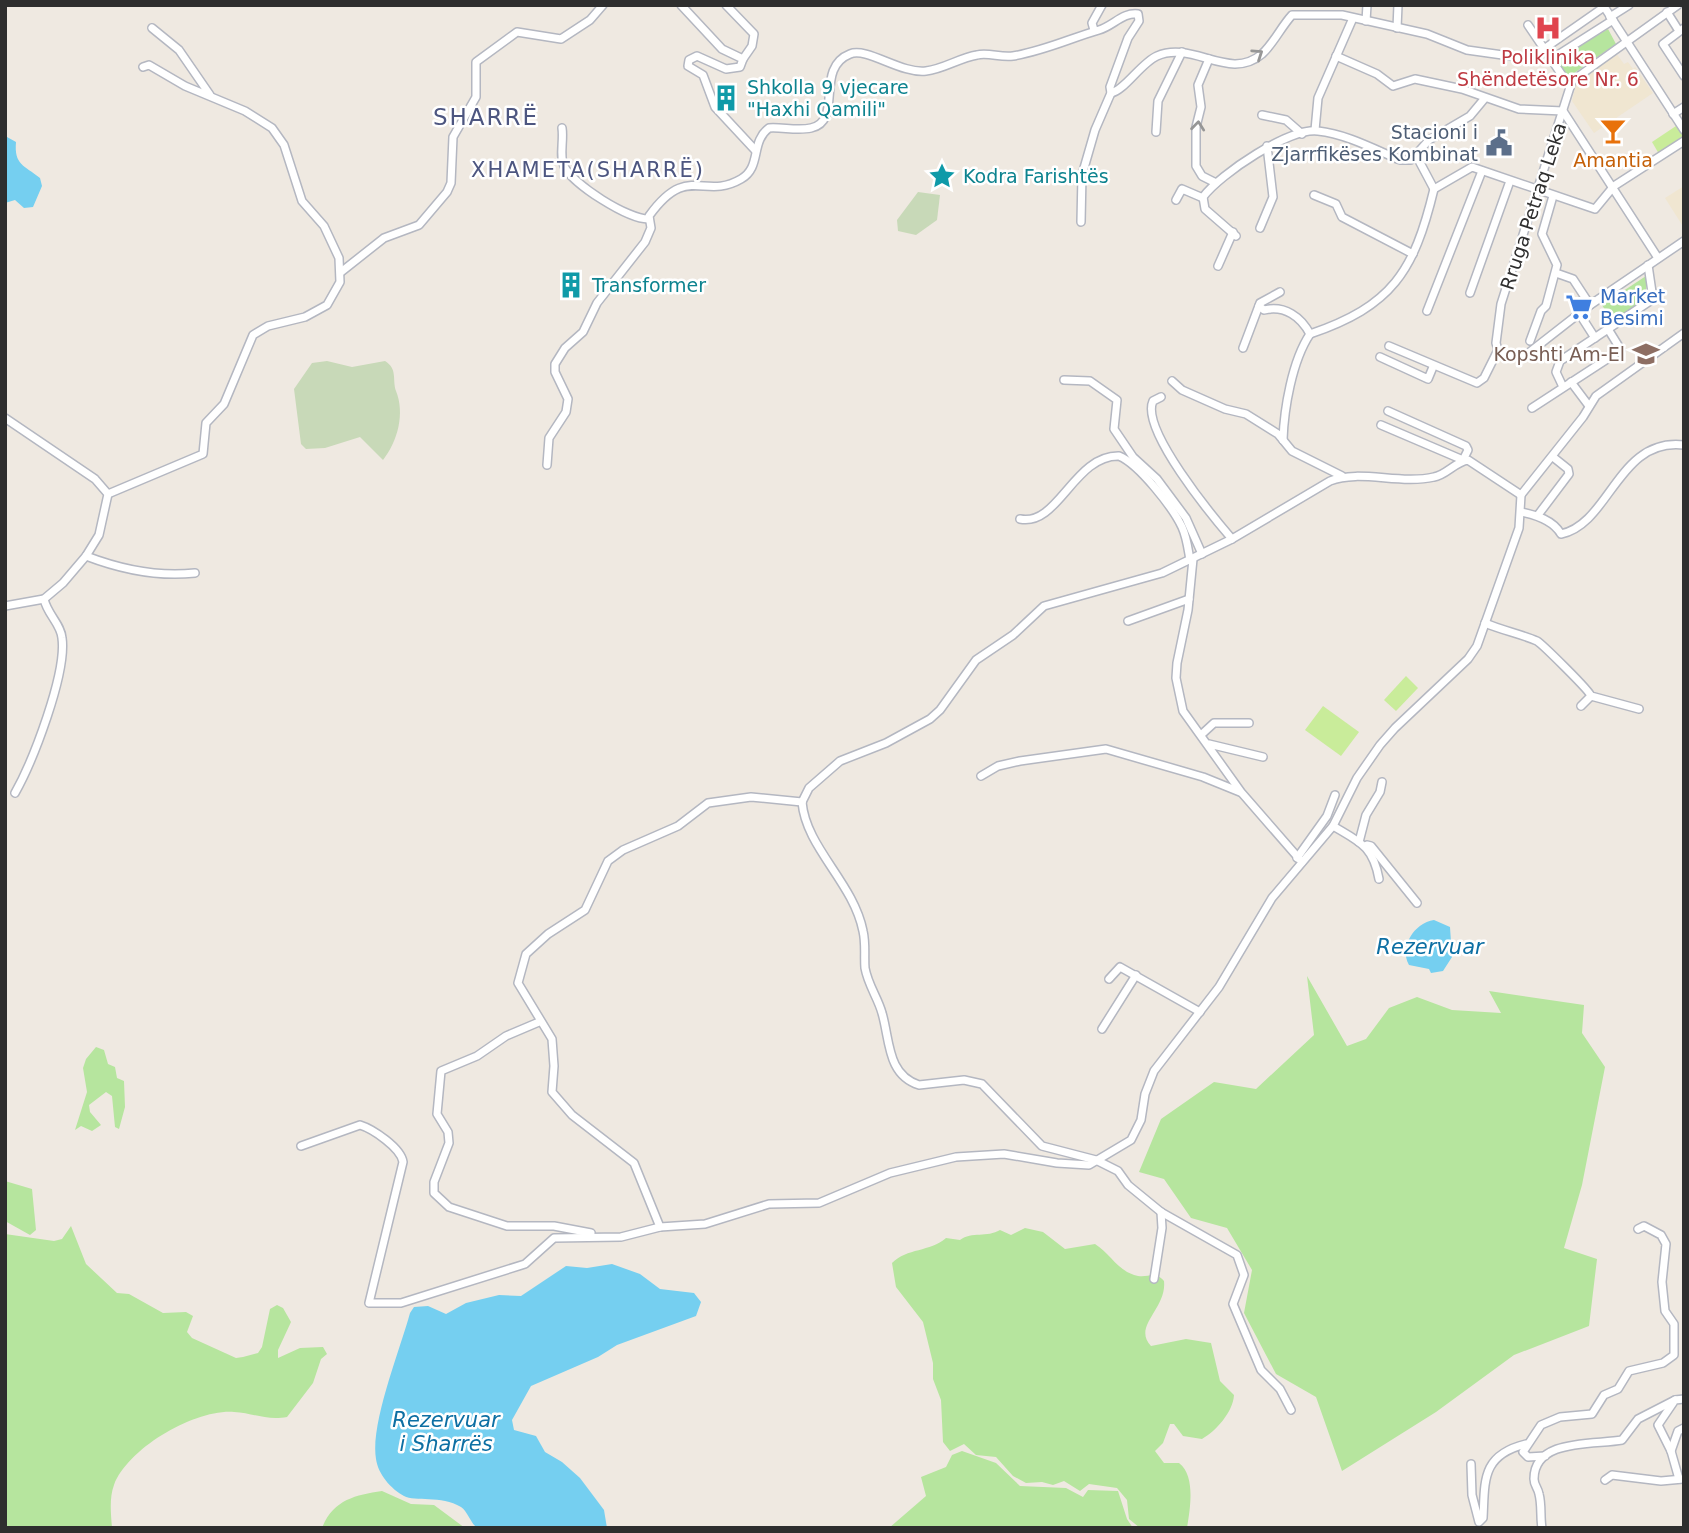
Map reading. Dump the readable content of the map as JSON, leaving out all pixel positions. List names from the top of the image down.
{
  "streets": {
    "street": ["Rruga Petraq Leka"]
  },
  "districts": ["SHARRË", "XHAMETA(SHARRË)"],
  "water": ["Rezervuar", "Rezervuar i Sharrës"],
  "places": {
    "hospital": ["Poliklinika Shëndetësore Nr. 6"],
    "building": ["Shkolla 9 vjecare \"Haxhi Qamili\"", "Transformer"],
    "bar": ["Amantia"],
    "public building": ["Stacioni i Zjarrfikëses Kombinat"],
    "place": ["Kodra Farishtës"],
    "supermarket": ["Market Besimi"],
    "school or university": ["Kopshti Am-El"]
  }
}
